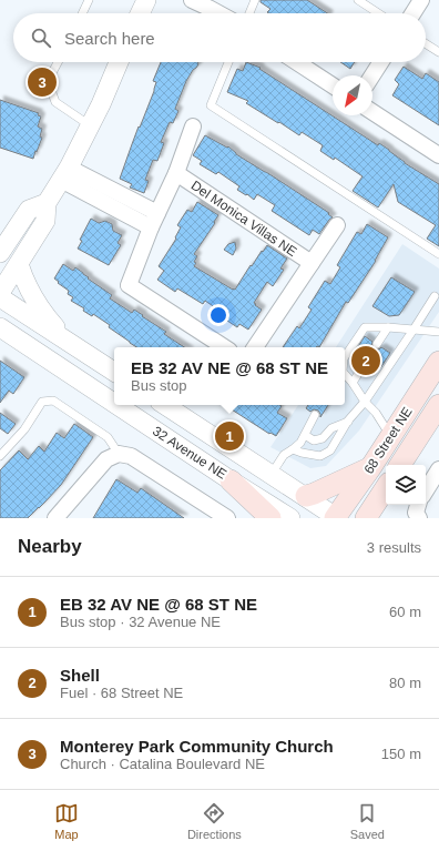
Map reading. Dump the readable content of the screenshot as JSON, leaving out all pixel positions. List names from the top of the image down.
{
  "streets": {
    "main road": ["68 Street NE"],
    "street": ["Del Monica Villas NE", "32 Avenue NE"]
  },
  "crossings": [
    ["68 Street NE", "32 Avenue NE"]
  ],
  "north": "bottom left",
  "page": {
    "search": "Search here",
    "pins": ["3", "2", "1"],
    "popup": ["EB 32 AV NE @ 68 ST NE", "Bus stop"],
    "heading": ["Nearby", "3 results"],
    "list": [
      {
        "mark": "1",
        "name": "EB 32 AV NE @ 68 ST NE",
        "note": "Bus stop · 32 Avenue NE",
        "value": "60 m"
      },
      {
        "mark": "2",
        "name": "Shell",
        "note": "Fuel · 68 Street NE",
        "value": "80 m"
      },
      {
        "mark": "3",
        "name": "Monterey Park Community Church",
        "note": "Church · Catalina Boulevard NE",
        "value": "150 m"
      }
    ],
    "nav": ["Map", "Directions", "Saved"]
  }
}
